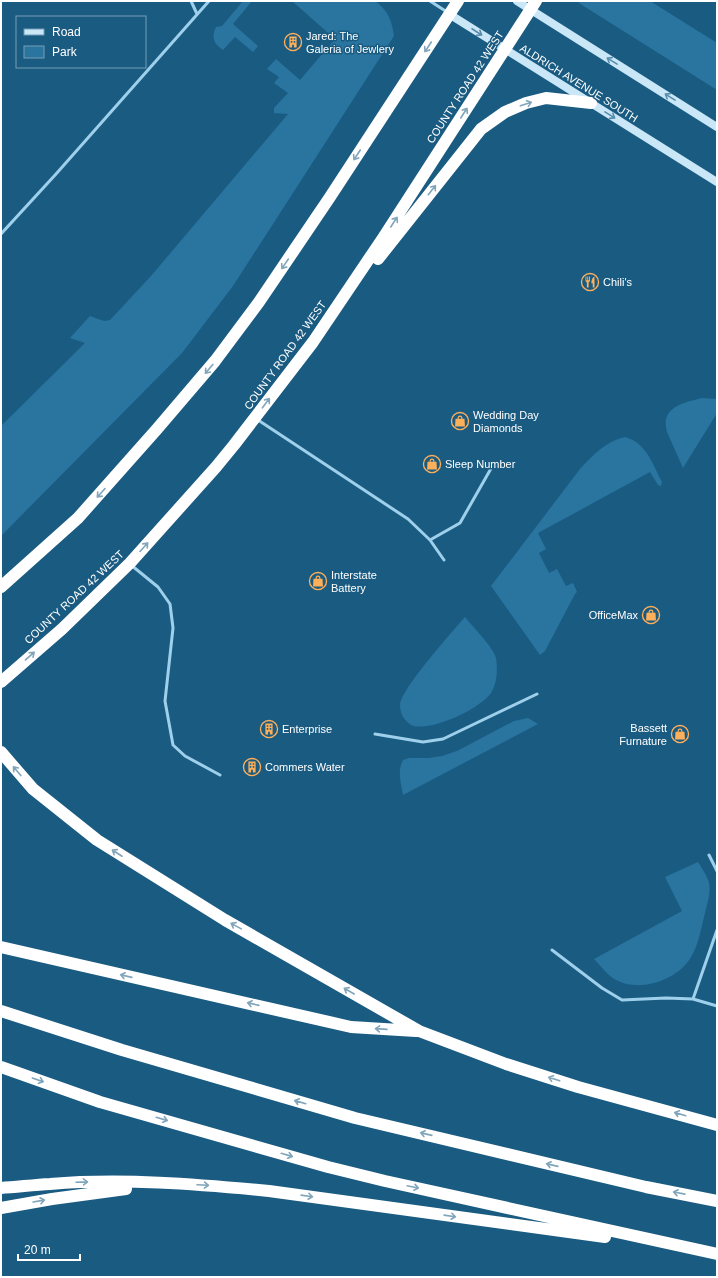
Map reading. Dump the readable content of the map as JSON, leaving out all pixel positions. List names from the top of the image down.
{
  "streets": {
    "highway": ["COUNTY ROAD 42 WEST"],
    "street": ["ALDRICH AVENUE SOUTH"]
  },
  "crossings": [
    ["ALDRICH AVENUE SOUTH", "COUNTY ROAD 42 WEST"]
  ],
  "one_way": ["ALDRICH AVENUE SOUTH"],
  "places": {
    "building": ["Jared: The Galeria of Jewlery", "Enterprise", "Commers Water"],
    "restaurant": ["Chili's"],
    "shop": [
      "Wedding Day Diamonds",
      "Sleep Number",
      "Interstate Battery",
      "OfficeMax",
      "Bassett Furnature"
    ]
  },
  "legend": ["Road", "Park"],
  "scale_bar": "20 m"
}
